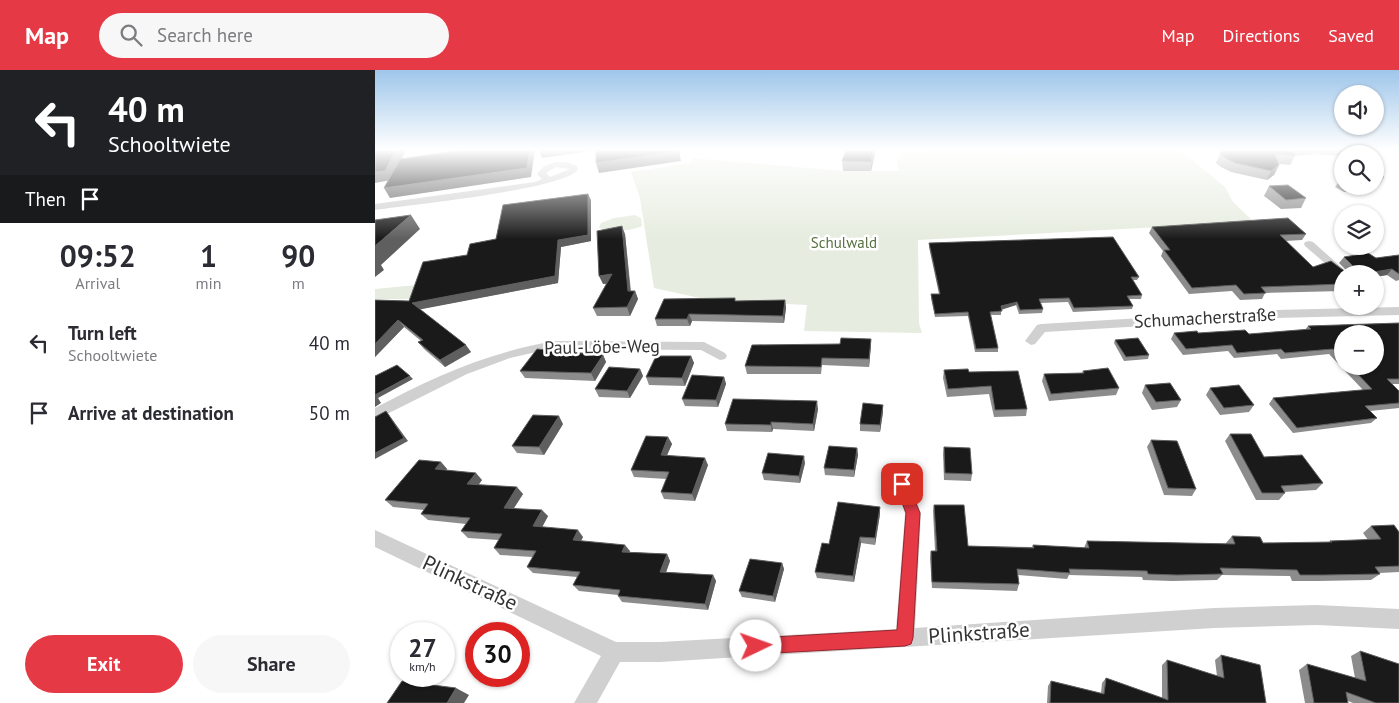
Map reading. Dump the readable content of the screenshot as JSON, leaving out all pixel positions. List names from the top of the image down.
{
  "streets": {
    "street": ["Schumacherstraße", "Paul-Löbe-Weg", "Plinkstraße"]
  },
  "parks": ["Schulwald"],
  "page": {
    "header": "Map",
    "search": "Search here",
    "nav": ["Map", "Directions", "Saved"],
    "turn": ["40 m", "Schooltwiete"],
    "map_buttons": ["+", "−"],
    "then": "Then",
    "eta": [
      "09:52",
      "Arrival",
      "1",
      "min",
      "90",
      "m"
    ],
    "list": [
      {
        "name": "Turn left",
        "note": "Schooltwiete",
        "value": "40 m"
      },
      {
        "name": "Arrive at destination",
        "value": "50 m"
      }
    ],
    "speed": "27 km/h",
    "limit": "30",
    "buttons": ["Exit", "Share"]
  }
}
